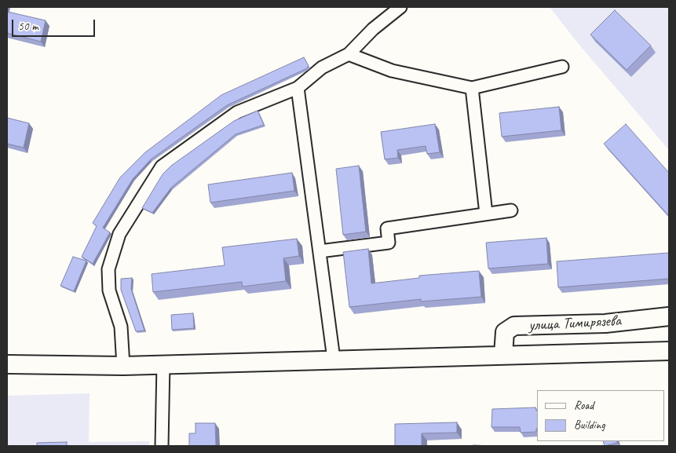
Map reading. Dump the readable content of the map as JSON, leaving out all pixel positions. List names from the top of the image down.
{
  "streets": {
    "main road": ["улица Тимирязева"]
  },
  "legend": ["Road", "Building"],
  "scale_bar": "50 m"
}
